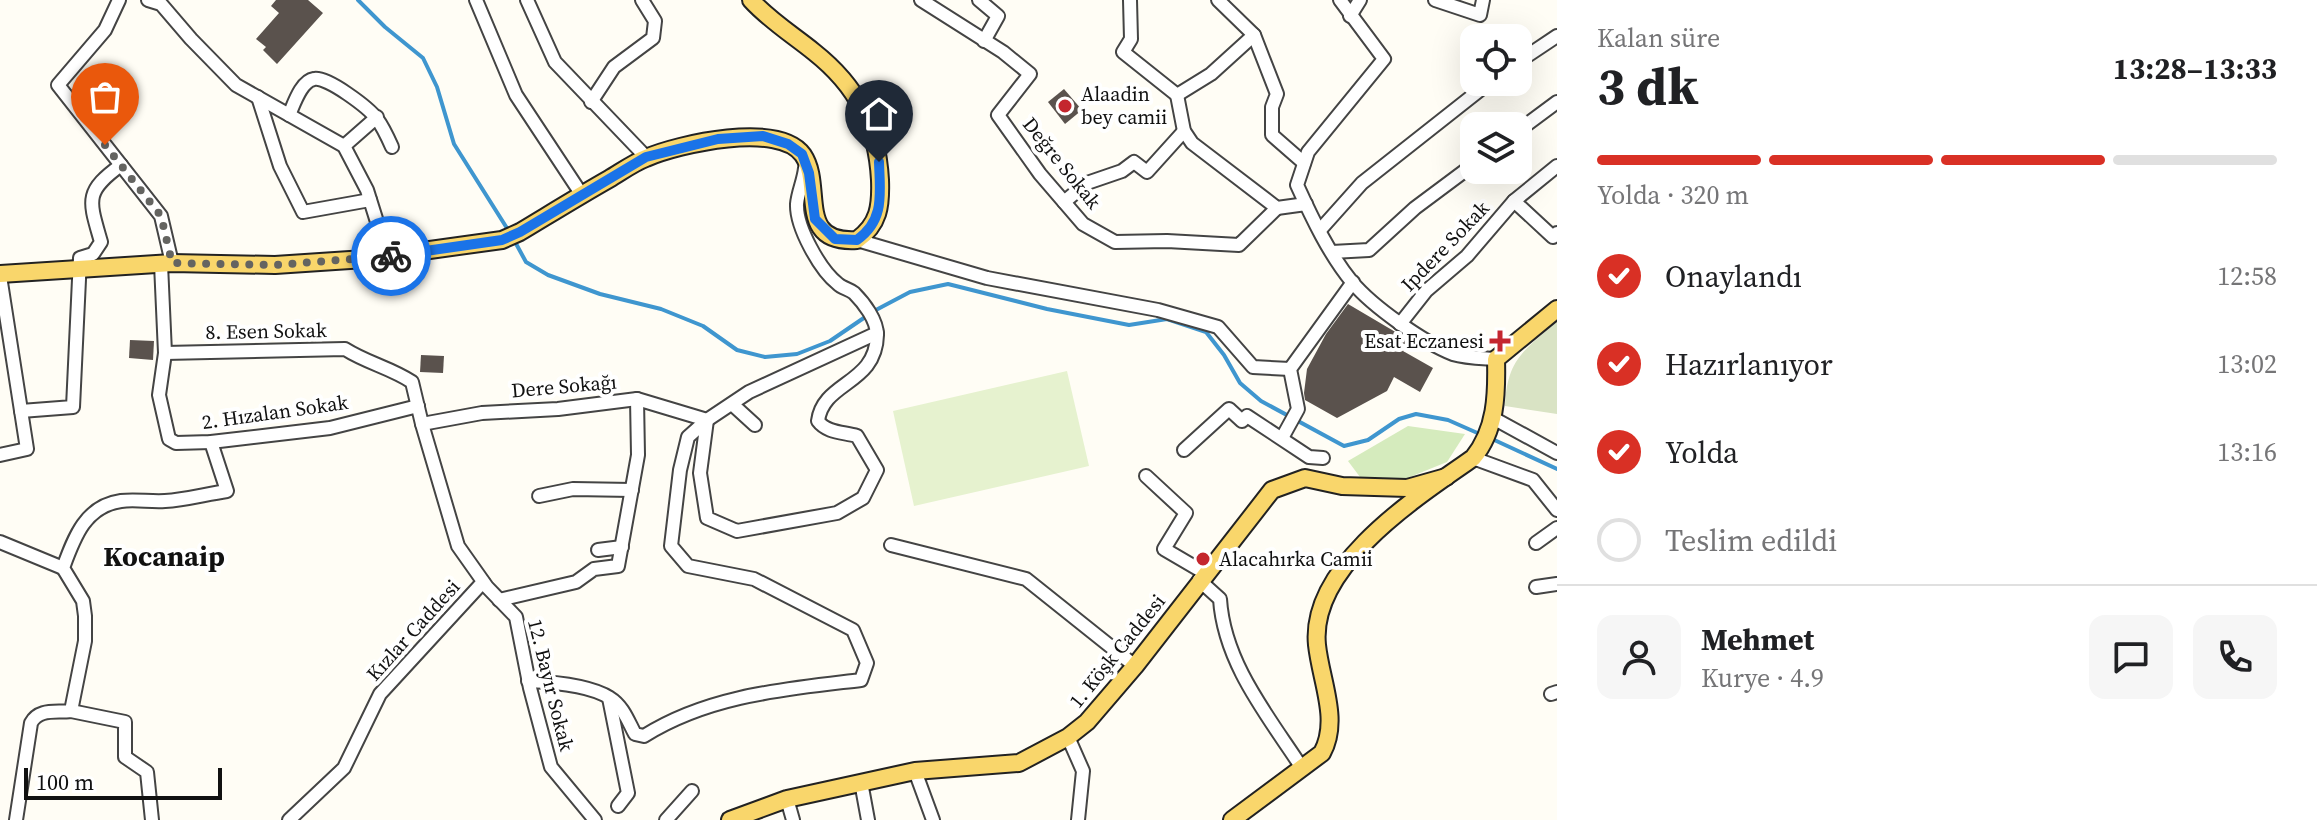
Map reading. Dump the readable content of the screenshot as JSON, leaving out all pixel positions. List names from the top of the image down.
{
  "streets": {
    "main road": ["1. Köşk Caddesi"],
    "street": [
      "Değre Sokak",
      "Ipdere Sokak",
      "8. Esen Sokak",
      "Dere Sokağı",
      "2. Hızalan Sokak",
      "Kızlar Caddesi",
      "12. Bayır Sokak"
    ]
  },
  "crossings": [
    ["8. Esen Sokak", "2. Hızalan Sokak"],
    ["8. Esen Sokak", "12. Bayır Sokak"],
    ["Dere Sokağı", "12. Bayır Sokak"],
    ["2. Hızalan Sokak", "12. Bayır Sokak"],
    ["Kızlar Caddesi", "12. Bayır Sokak"]
  ],
  "districts": ["Kocanaip"],
  "places": {
    "other": ["Alaadin bey camii", "Alacahırka Camii"],
    "health": ["Esat Eczanesi"]
  },
  "scale_bar": "100 m",
  "page": {
    "heading": ["3 dk", "Kalan süre", "13:28–13:33"],
    "panel": ["Mehmet", "Kurye · 4.9"],
    "bar": "Yolda · 320 m",
    "list": [
      ["Onaylandı", "12:58"],
      ["Hazırlanıyor", "13:02"],
      ["Yolda", "13:16"],
      "Teslim edildi"
    ],
    "scale": "100 m"
  }
}
